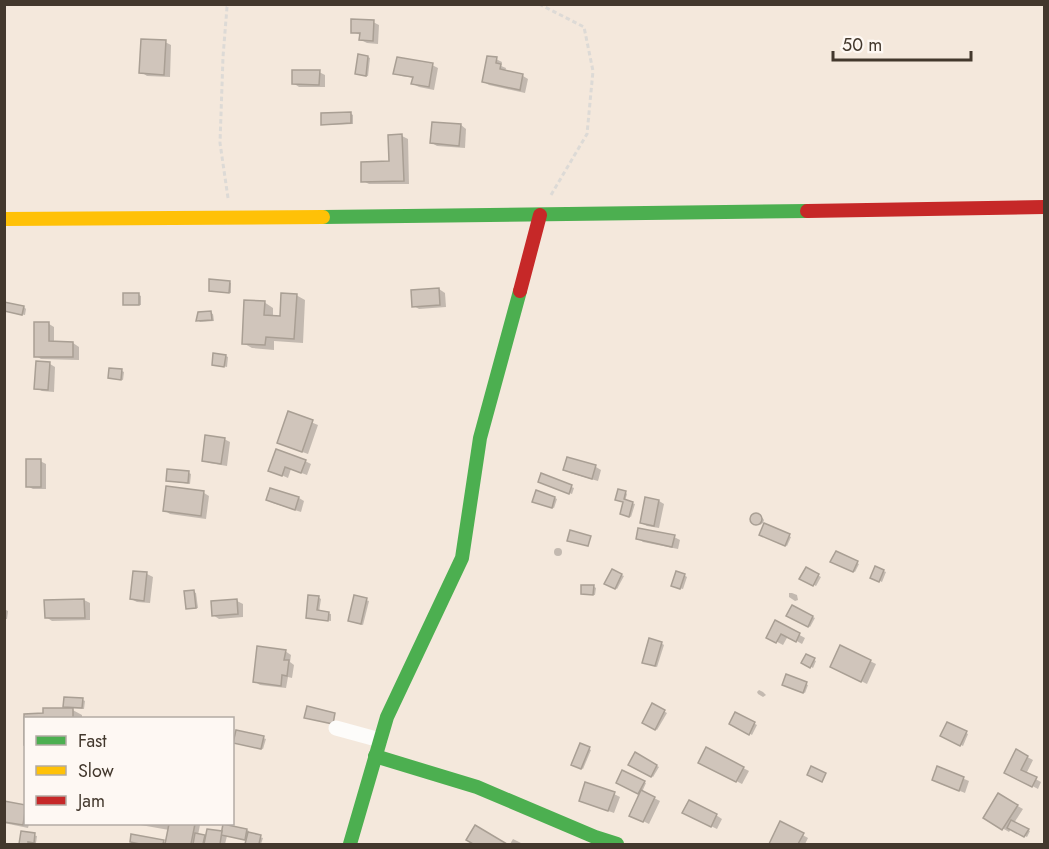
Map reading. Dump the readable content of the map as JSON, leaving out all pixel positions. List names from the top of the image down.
{
  "legend": ["Fast", "Slow", "Jam"],
  "scale_bar": "50 m"
}
